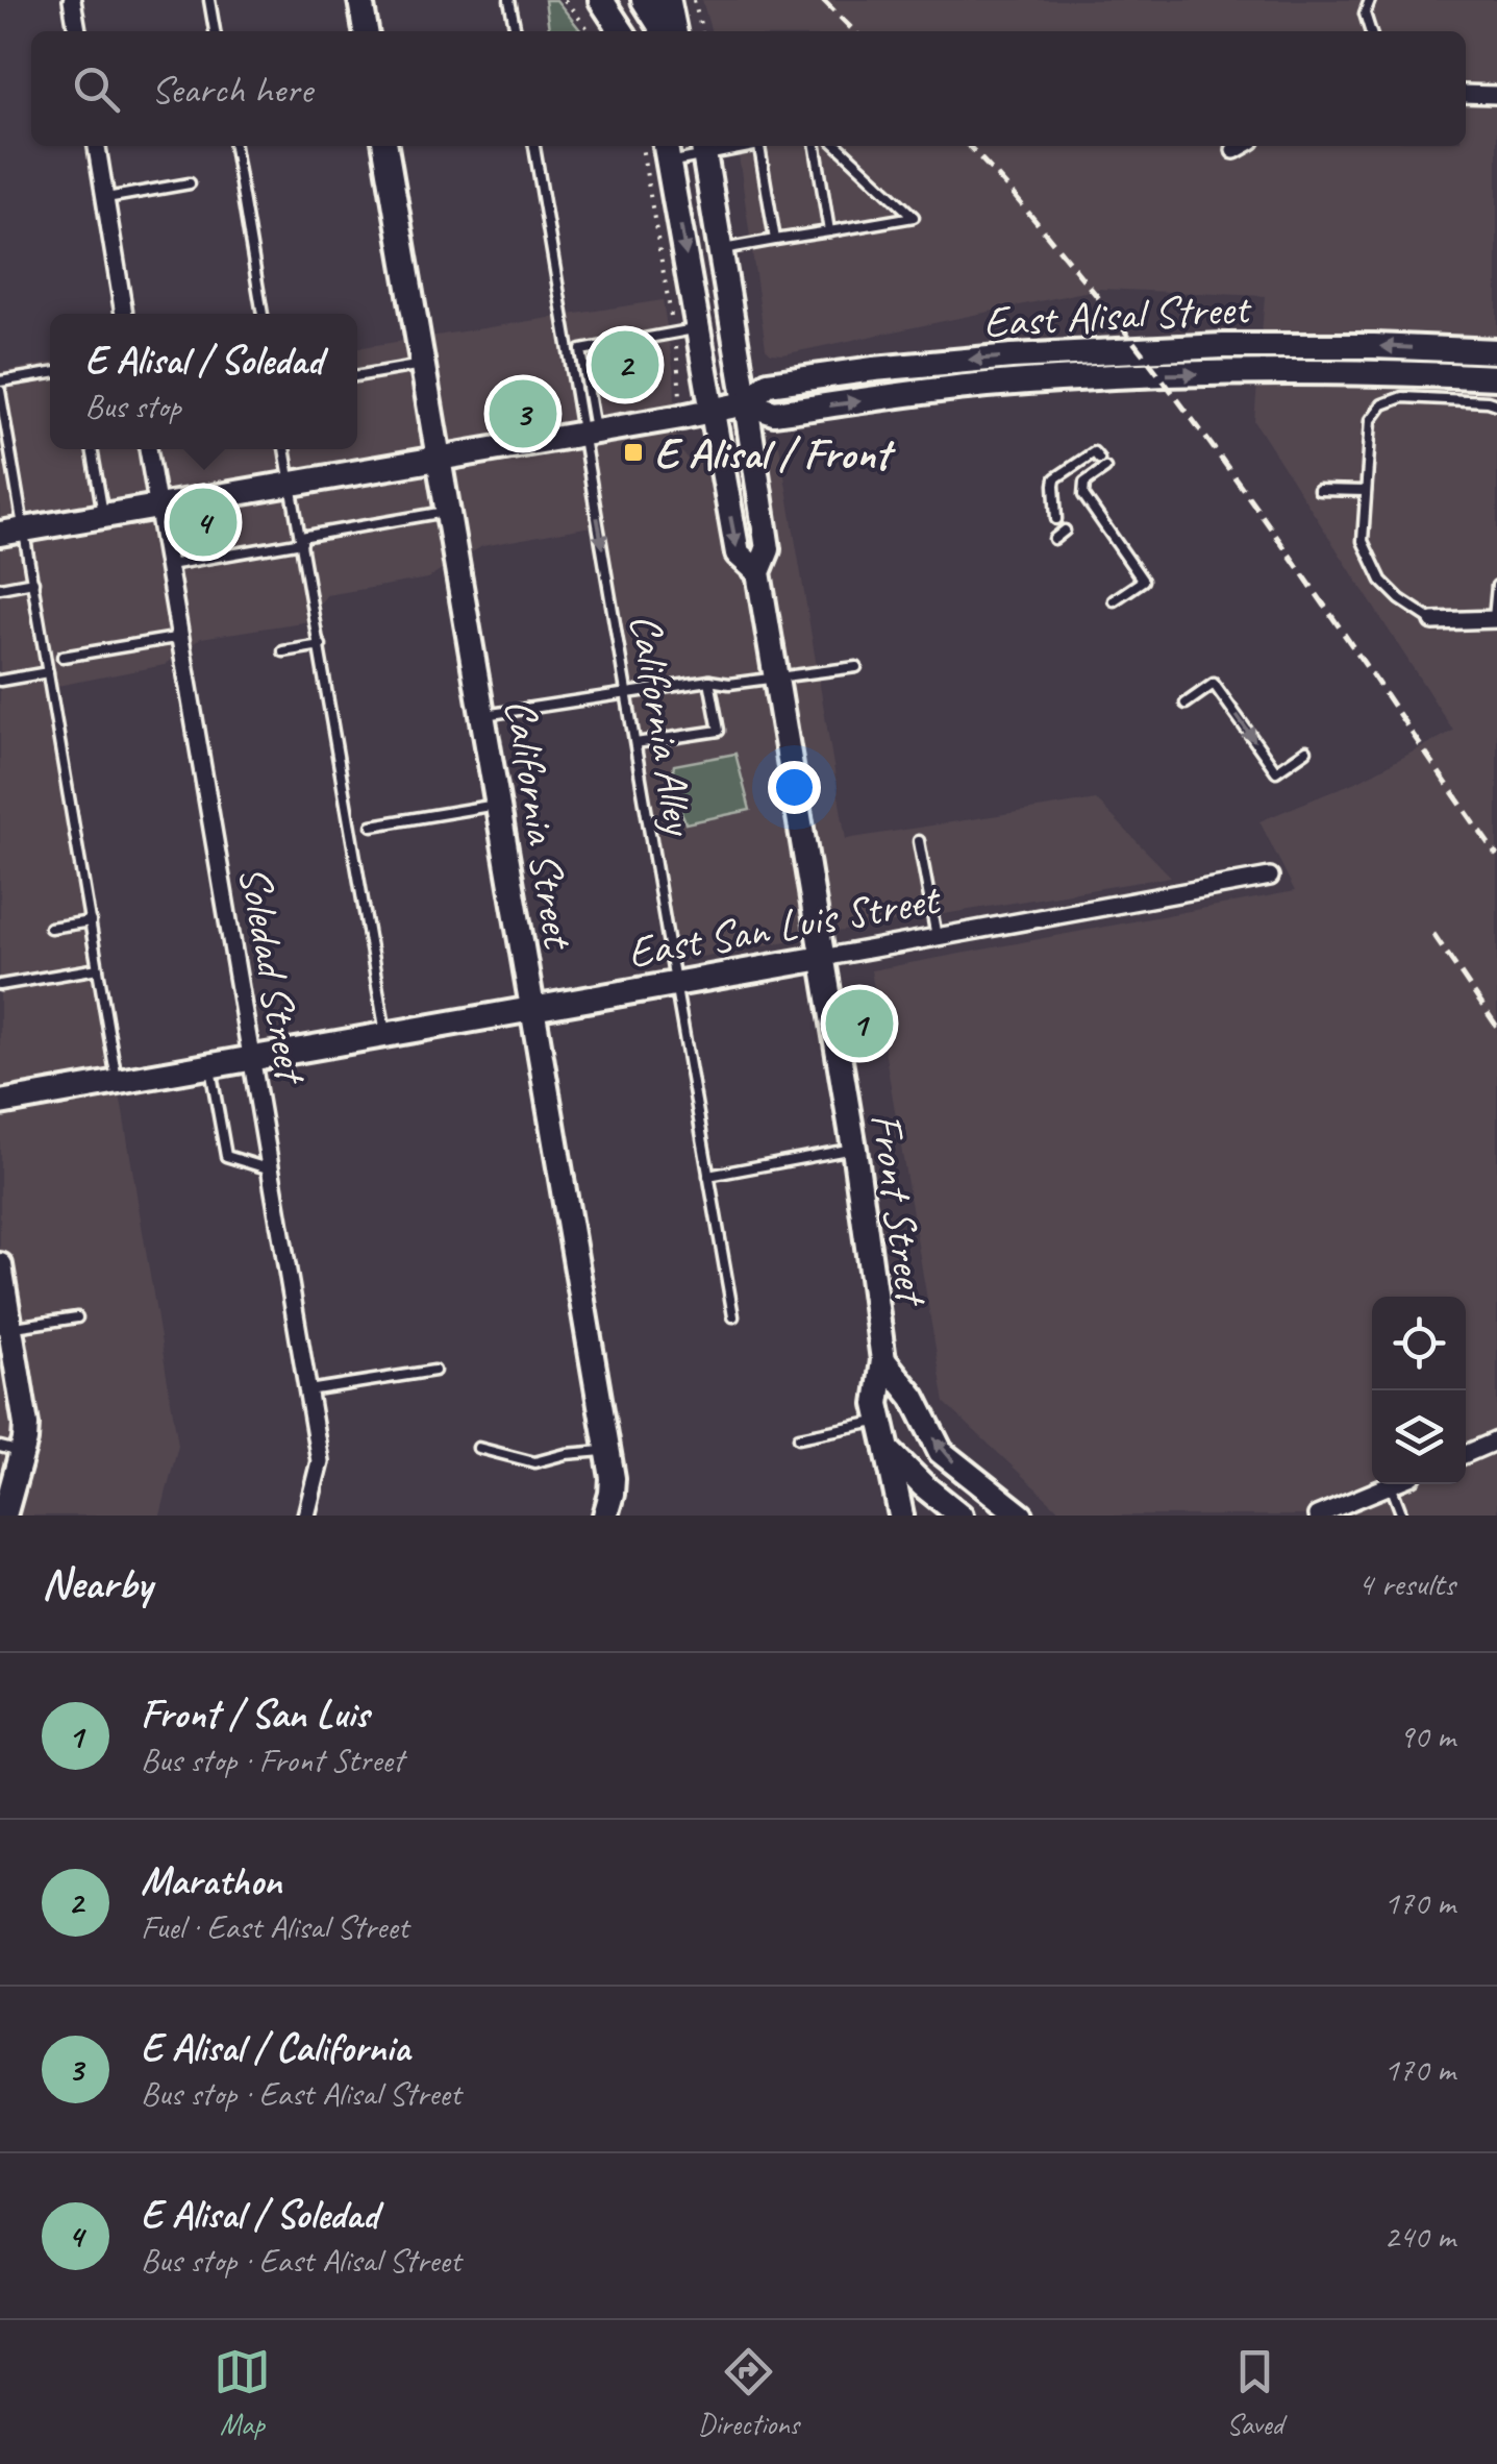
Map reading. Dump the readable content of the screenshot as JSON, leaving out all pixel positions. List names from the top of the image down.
{
  "streets": {
    "main road": [
      "East Alisal Street",
      "California Street",
      "East San Luis Street",
      "Front Street"
    ],
    "street": ["Soledad Street"],
    "lane": ["California Alley"]
  },
  "crossings": [
    ["East Alisal Street", "California Alley"],
    ["East Alisal Street", "California Street"],
    ["East Alisal Street", "Soledad Street"],
    ["East Alisal Street", "Front Street"],
    ["California Alley", "East San Luis Street"],
    ["California Street", "East San Luis Street"],
    ["East San Luis Street", "Soledad Street"],
    ["East San Luis Street", "Front Street"]
  ],
  "places": {
    "transit": ["E Alisal / Front"]
  },
  "page": {
    "search": "Search here",
    "popup": ["E Alisal / Soledad", "Bus stop"],
    "pins": [
      "2",
      "3",
      "4",
      "1"
    ],
    "heading": ["Nearby", "4 results"],
    "list": [
      {
        "mark": "1",
        "name": "Front / San Luis",
        "note": "Bus stop · Front Street",
        "value": "90 m"
      },
      {
        "mark": "2",
        "name": "Marathon",
        "note": "Fuel · East Alisal Street",
        "value": "170 m"
      },
      {
        "mark": "3",
        "name": "E Alisal / California",
        "note": "Bus stop · East Alisal Street",
        "value": "170 m"
      },
      {
        "mark": "4",
        "name": "E Alisal / Soledad",
        "note": "Bus stop · East Alisal Street",
        "value": "240 m"
      }
    ],
    "nav": ["Map", "Directions", "Saved"]
  }
}
